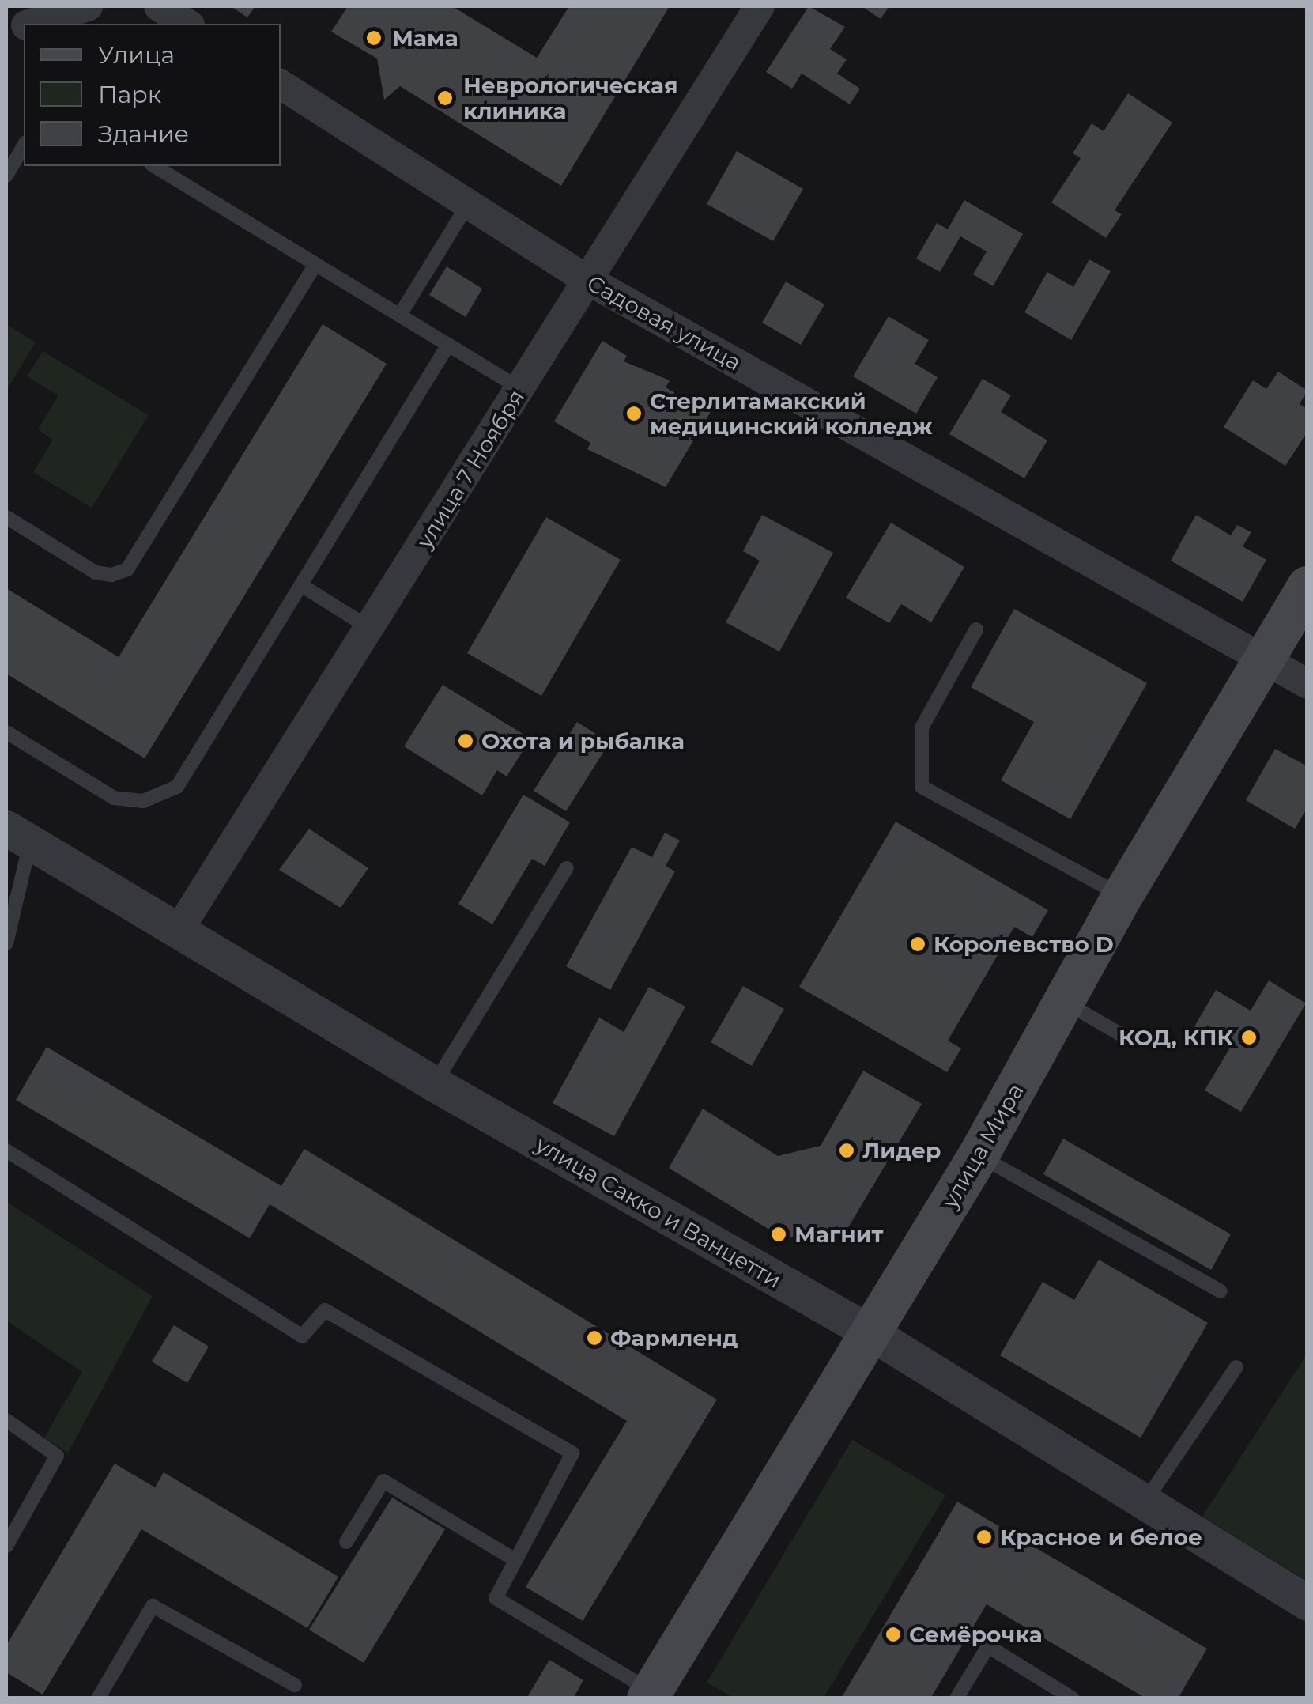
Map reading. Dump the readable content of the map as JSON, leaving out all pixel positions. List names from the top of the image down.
{
  "streets": {
    "main road": ["улица Мира"],
    "street": ["Садовая улица", "улица 7 Ноября", "улица Сакко и Ванцетти"]
  },
  "crossings": [
    ["Садовая улица", "улица 7 Ноября"],
    ["Садовая улица", "улица Мира"],
    ["улица 7 Ноября", "улица Сакко и Ванцетти"],
    ["улица Мира", "улица Сакко и Ванцетти"]
  ],
  "places": [
    "Мама",
    "Неврологическая клиника",
    "Стерлитамакский медицинский колледж",
    "Охота и рыбалка",
    "Королевство D",
    "КОД, КПК",
    "Лидер",
    "Магнит",
    "Фармленд",
    "Красное и белое",
    "Семёрочка"
  ],
  "legend": ["Улица", "Парк", "Здание"]
}
